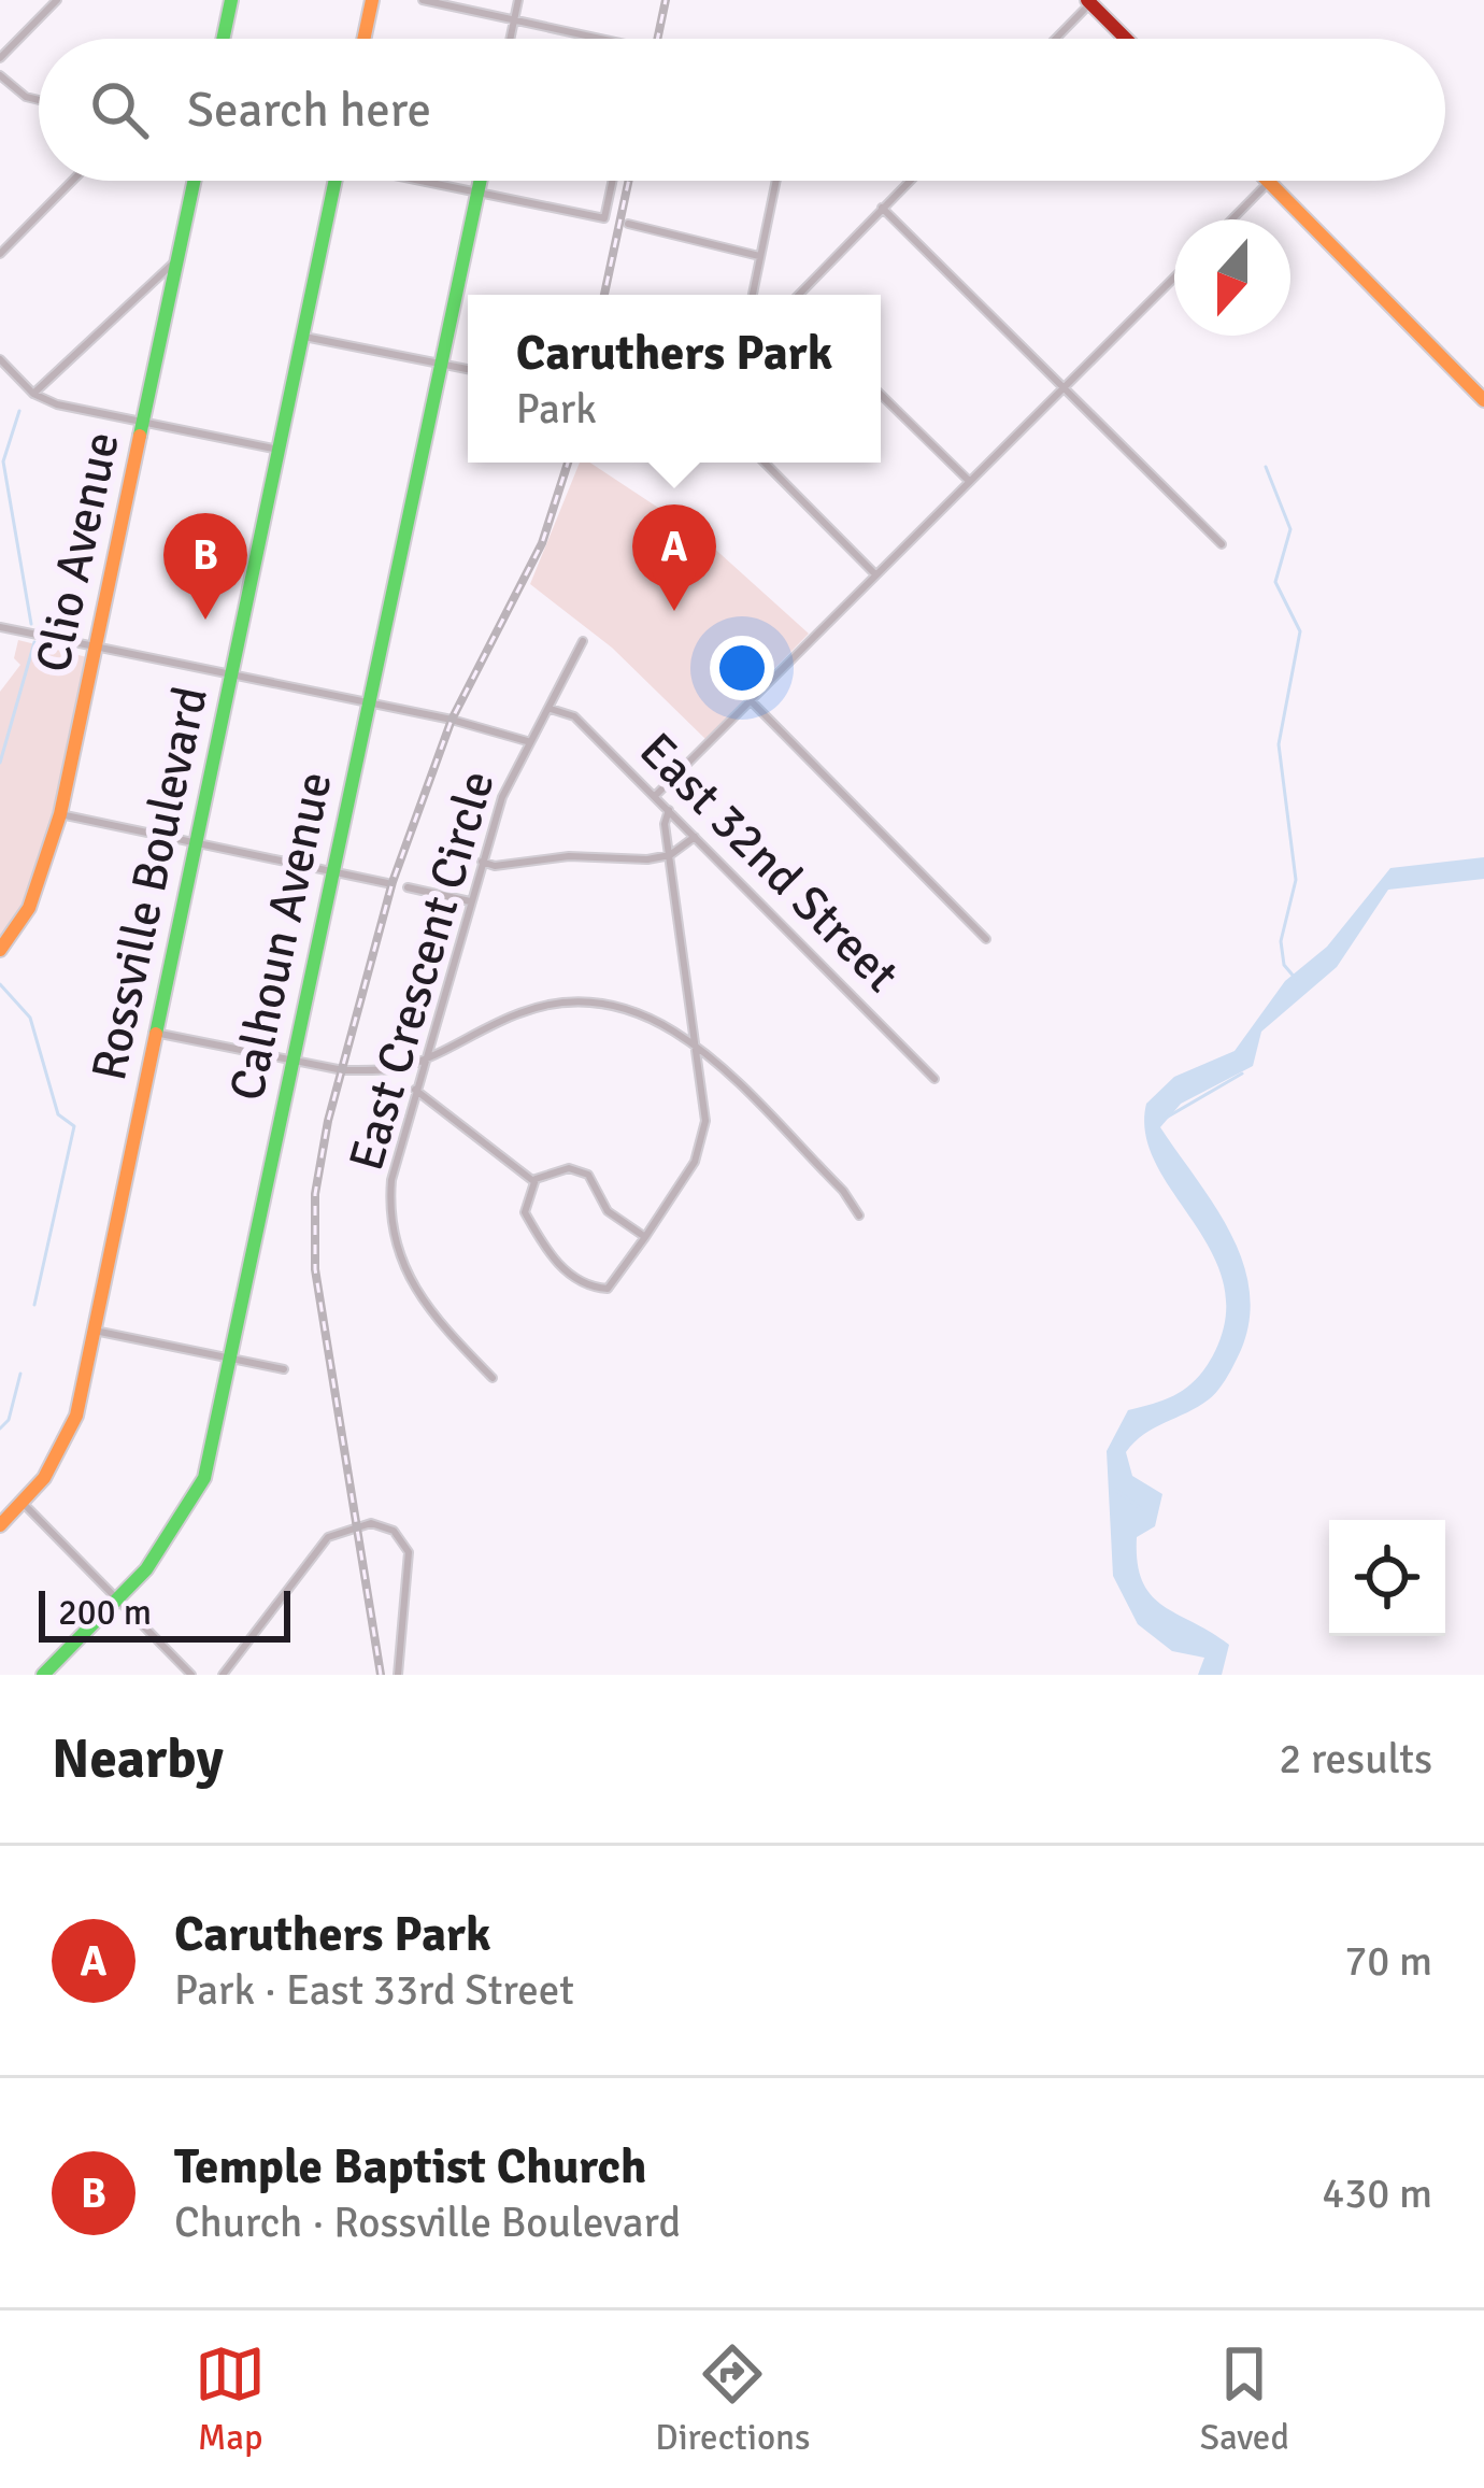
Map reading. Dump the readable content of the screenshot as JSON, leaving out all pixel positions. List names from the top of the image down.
{
  "streets": {
    "main road": ["Clio Avenue", "Rossville Boulevard", "Calhoun Avenue"],
    "street": ["East 32nd Street", "East Crescent Circle"]
  },
  "crossings": [
    ["East 32nd Street", "East Crescent Circle"]
  ],
  "scale_bar": "200 m",
  "north": "bottom",
  "page": {
    "search": "Search here",
    "popup": ["Caruthers Park", "Park"],
    "pins": ["A", "B"],
    "scale": "200 m",
    "heading": ["Nearby", "2 results"],
    "list": [
      {
        "mark": "A",
        "name": "Caruthers Park",
        "note": "Park · East 33rd Street",
        "value": "70 m"
      },
      {
        "mark": "B",
        "name": "Temple Baptist Church",
        "note": "Church · Rossville Boulevard",
        "value": "430 m"
      }
    ],
    "nav": ["Map", "Directions", "Saved"]
  }
}
